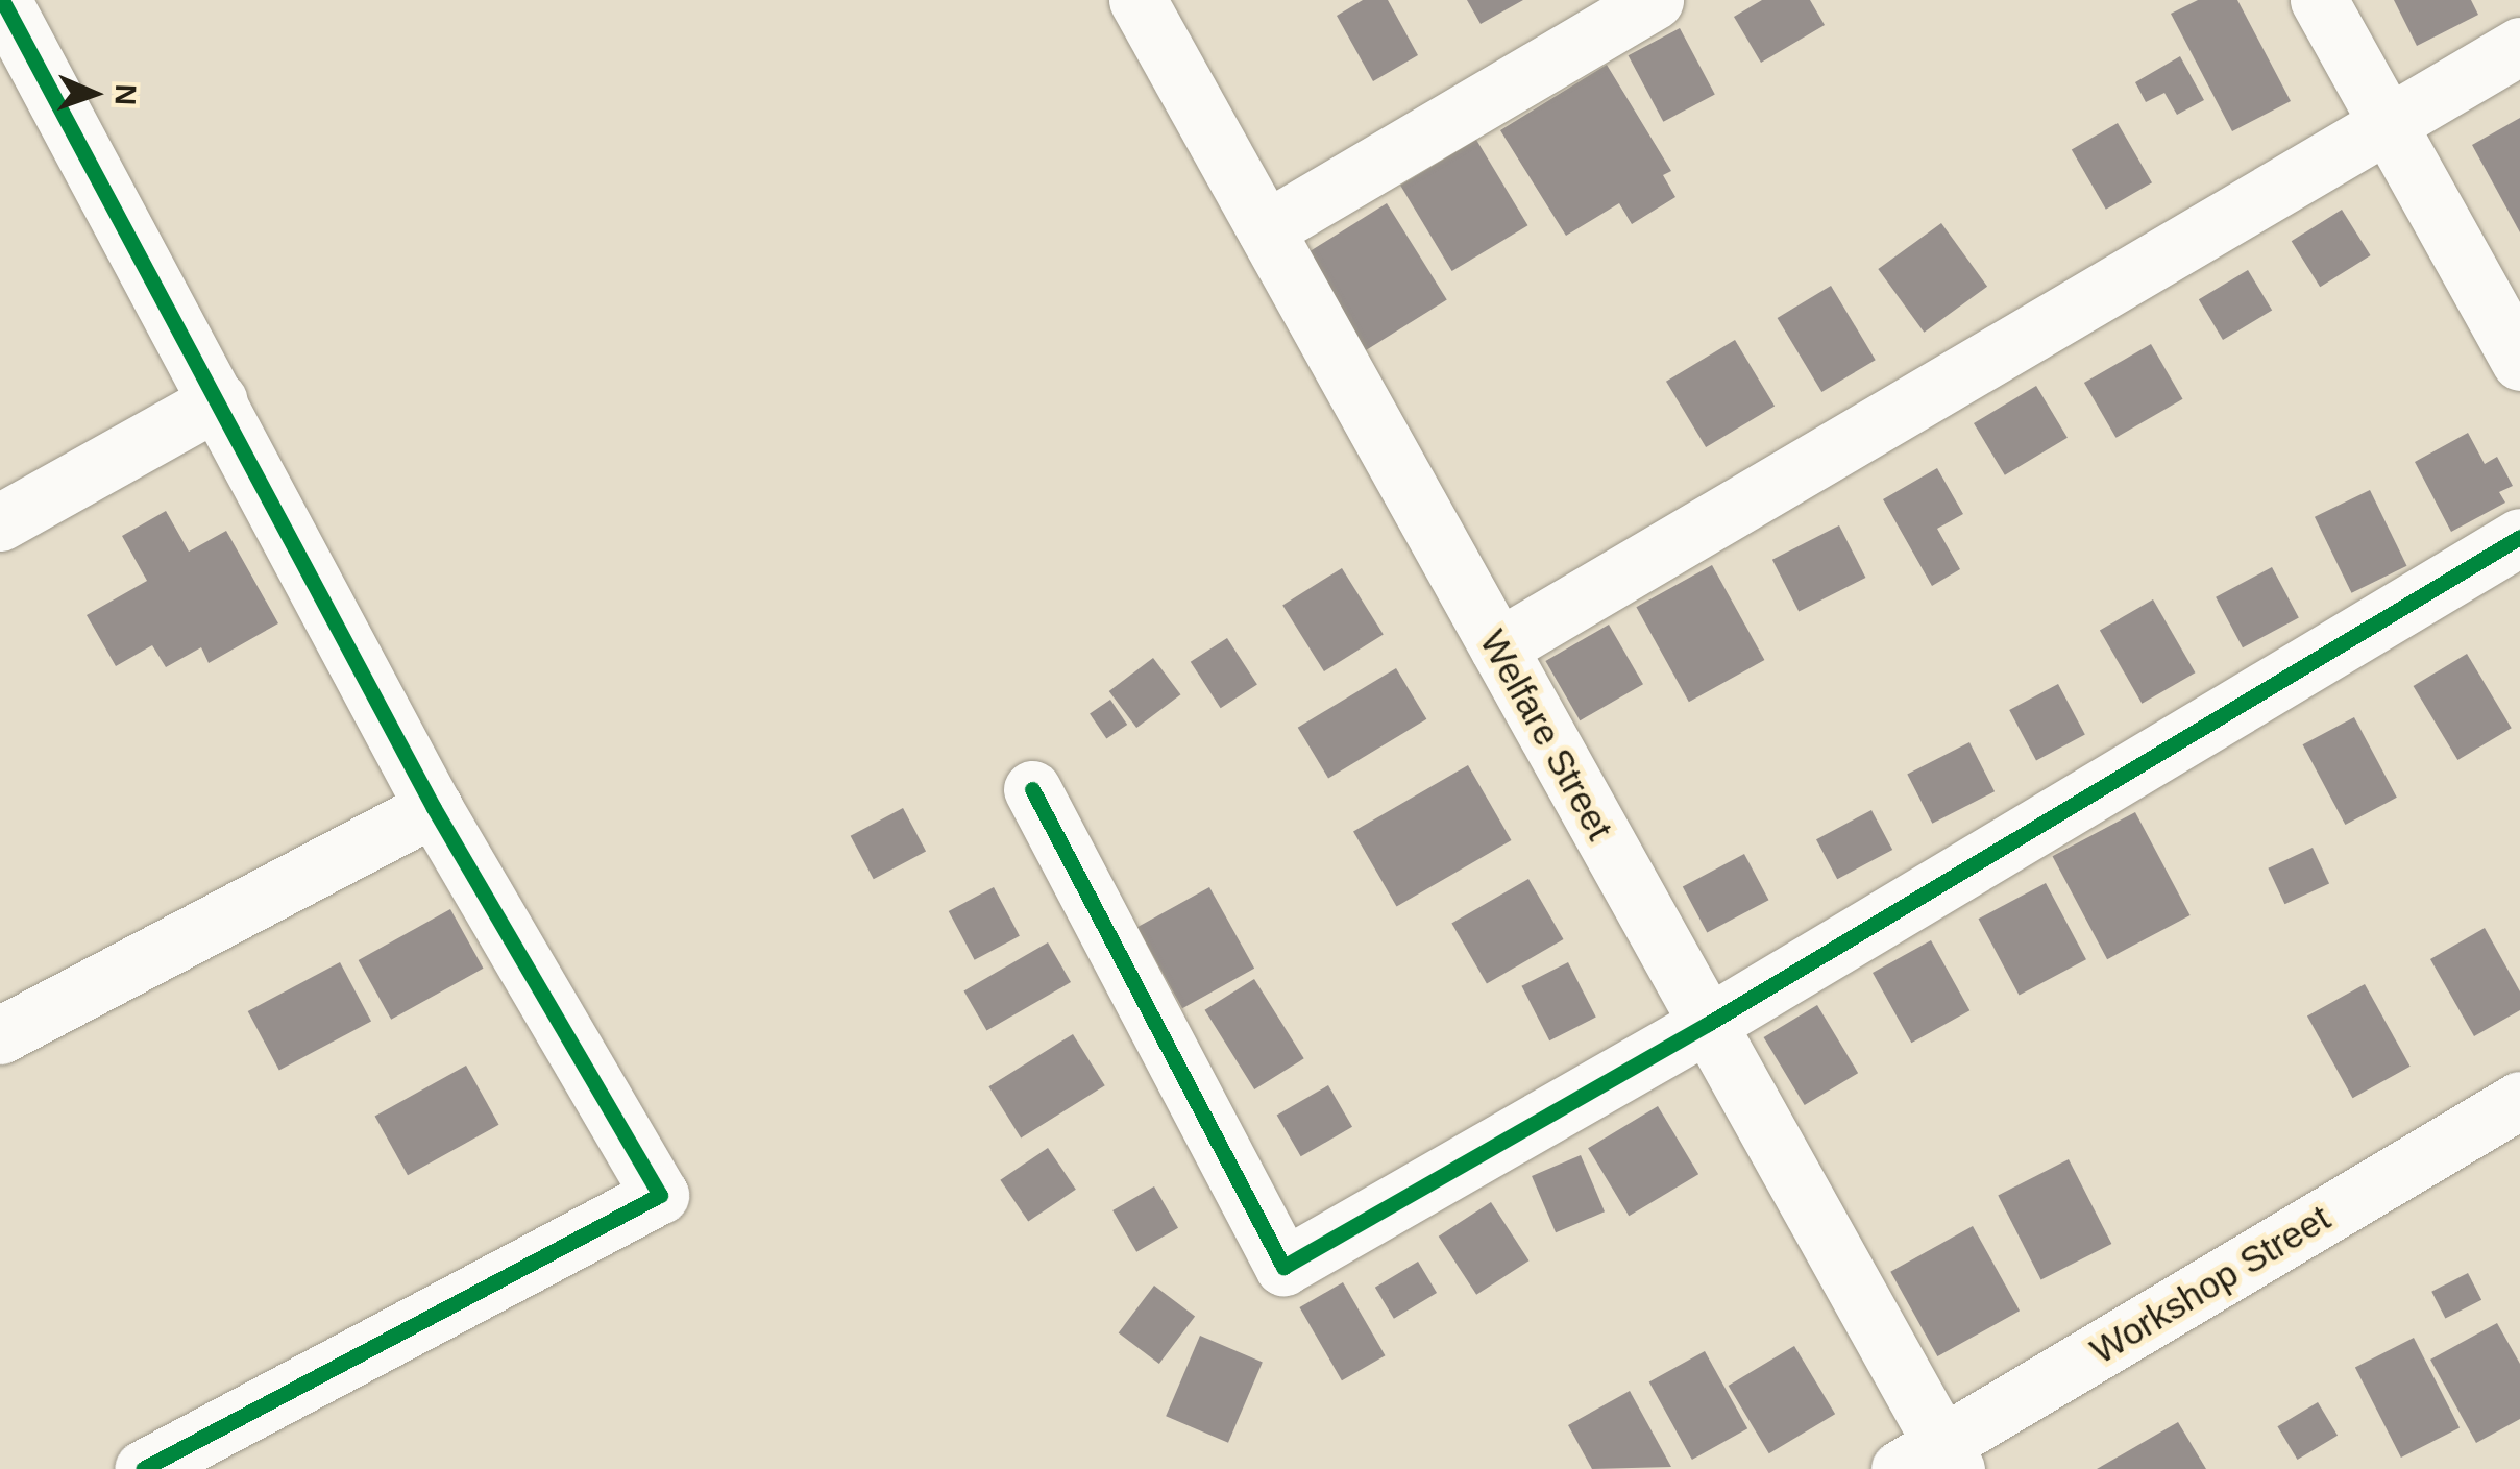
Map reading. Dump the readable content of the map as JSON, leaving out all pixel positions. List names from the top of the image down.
{
  "streets": {
    "street": ["Welfare Street", "Workshop Street"]
  },
  "crossings": [
    ["Welfare Street", "Workshop Street"]
  ],
  "north": "right"
}
